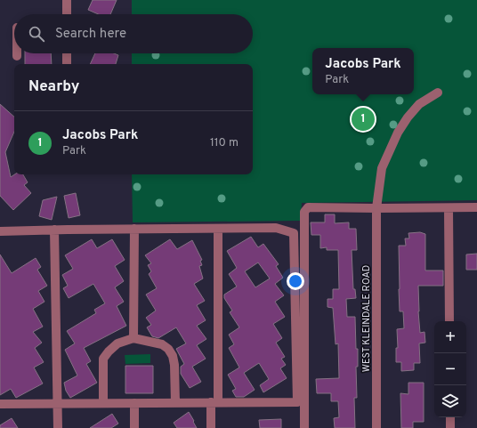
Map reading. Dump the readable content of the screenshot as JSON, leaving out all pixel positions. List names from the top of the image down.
{
  "streets": {
    "street": ["WEST KLEINDALE ROAD"]
  },
  "page": {
    "search": "Search here",
    "popup": ["Jacobs Park", "Park"],
    "heading": "Nearby",
    "pins": "1",
    "list": [
      {
        "mark": "1",
        "name": "Jacobs Park",
        "note": "Park",
        "value": "110 m"
      }
    ],
    "map_buttons": ["+", "−"]
  }
}
